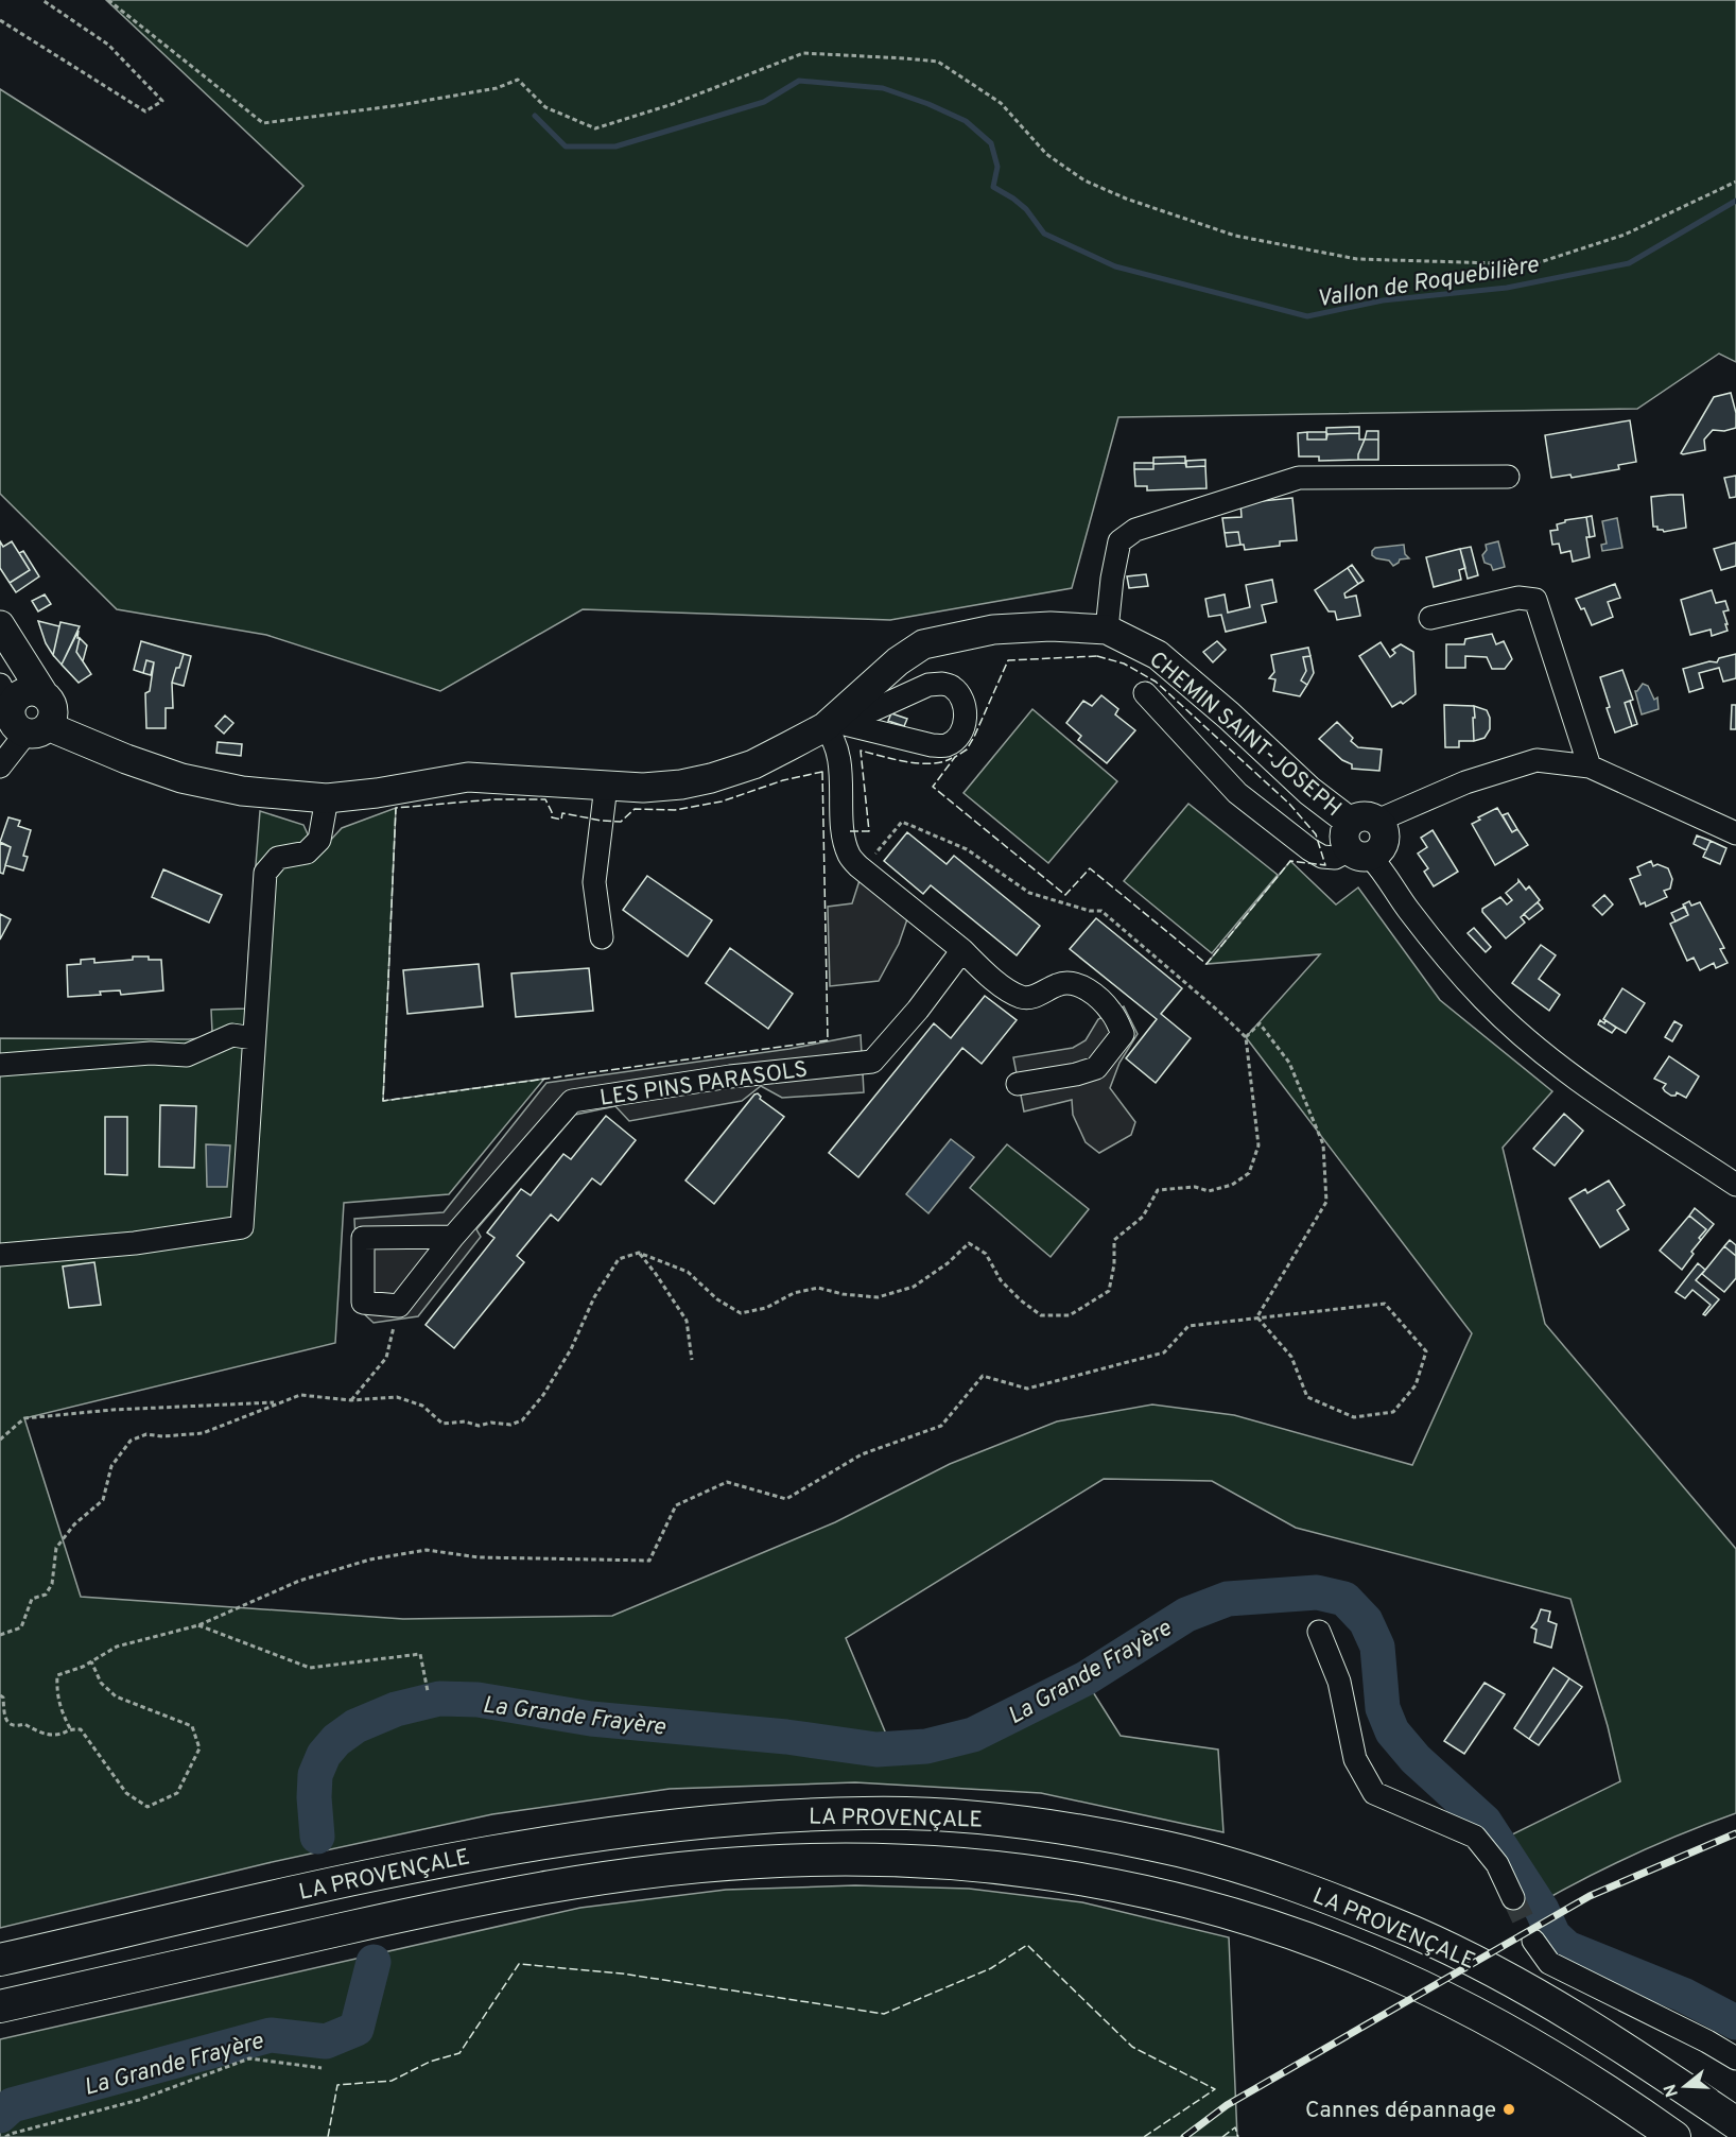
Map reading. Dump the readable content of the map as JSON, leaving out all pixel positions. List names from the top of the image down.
{
  "streets": {
    "highway": ["LA PROVENÇALE"],
    "main road": ["CHEMIN SAINT-JOSEPH"],
    "street": ["LES PINS PARASOLS"]
  },
  "water": ["Vallon de Roquebilière", "La Grande Frayère"],
  "places": ["Cannes dépannage"],
  "north": "left"
}
